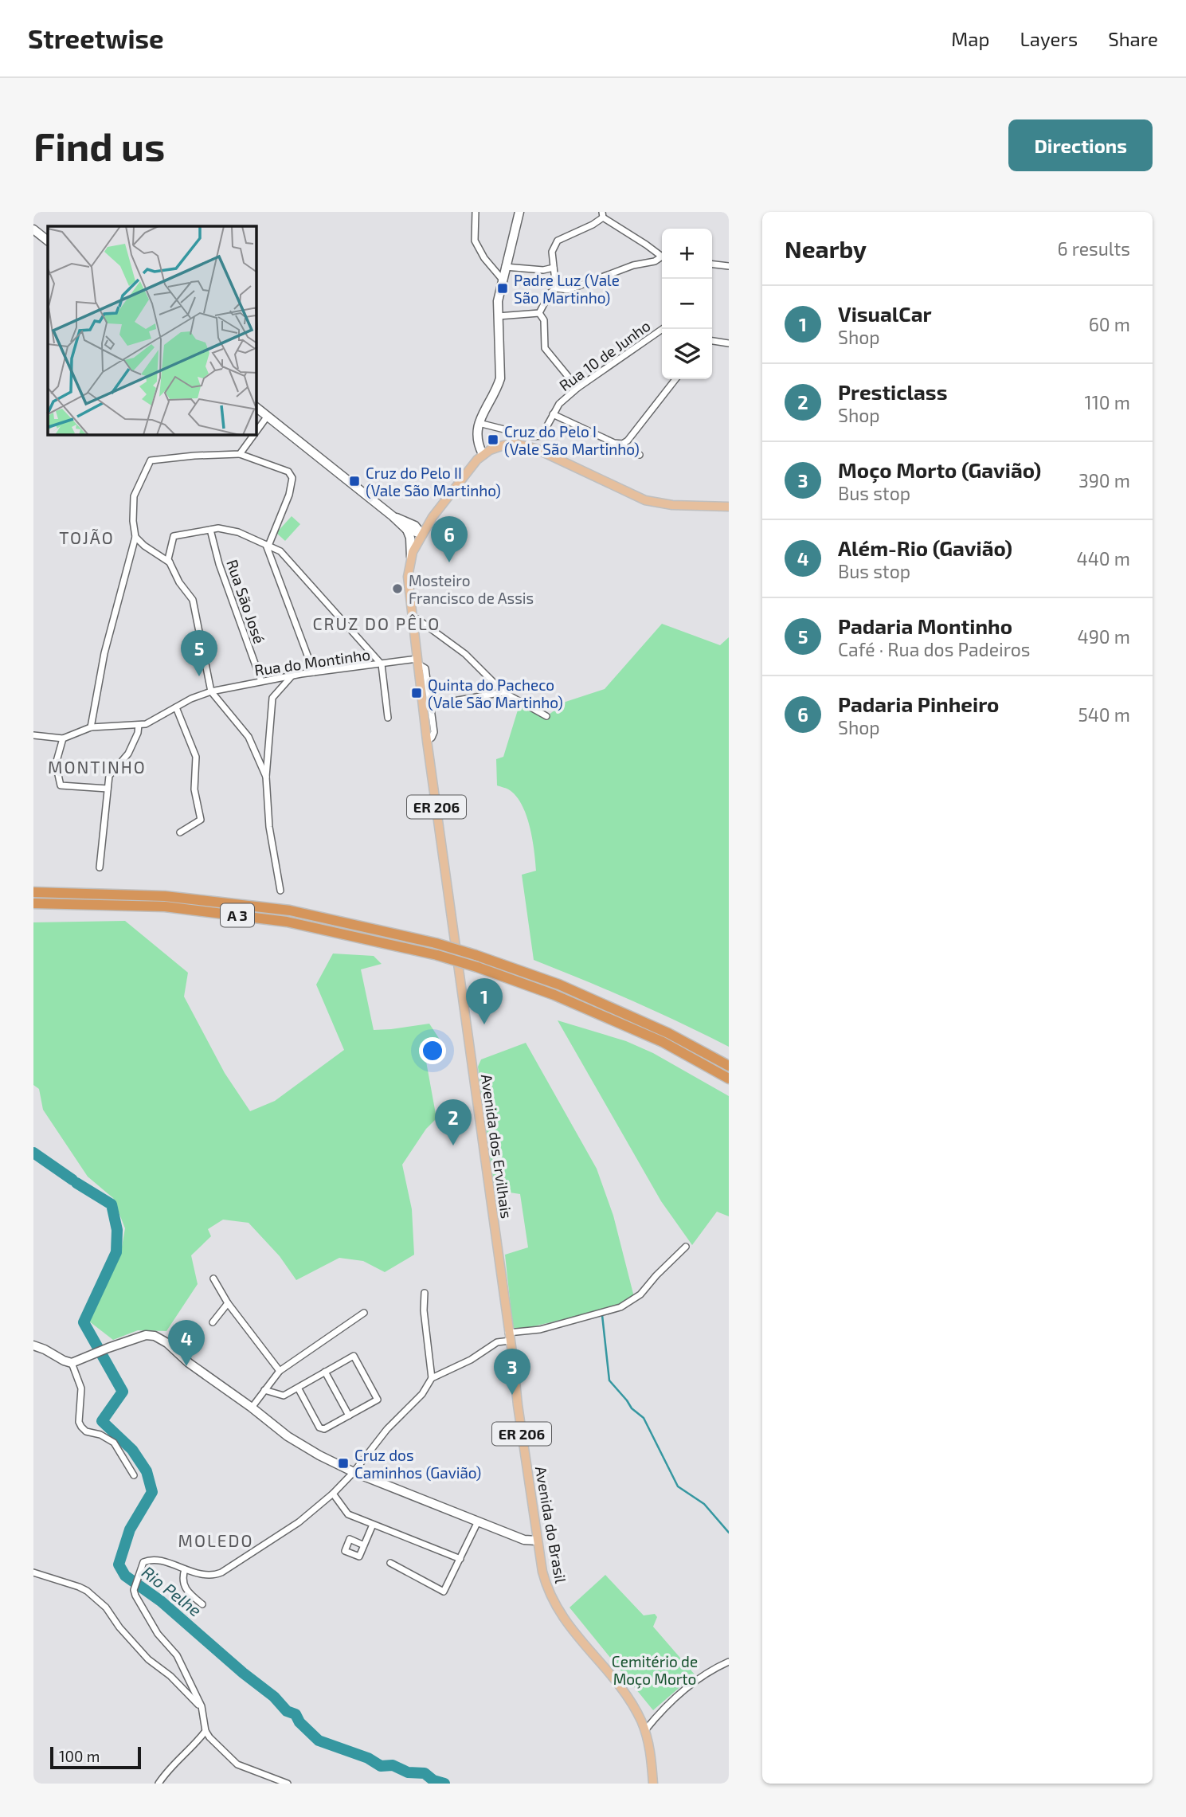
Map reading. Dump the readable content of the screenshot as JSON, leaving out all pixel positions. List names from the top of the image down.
{
  "streets": {
    "highway": ["A 3"],
    "main road": ["ER 206", "Avenida dos Ervilhais", "Avenida do Brasil"],
    "street": ["Rua 10 de Junho", "Rua São José", "Rua do Montinho"]
  },
  "crossings": [
    ["Rua São José", "Rua do Montinho"],
    ["Rua do Montinho", "ER 206"],
    ["ER 206", "Avenida dos Ervilhais"],
    ["Avenida dos Ervilhais", "Avenida do Brasil"]
  ],
  "districts": [
    "TOJÃO",
    "CRUZ DO PÊLO",
    "MONTINHO",
    "MOLEDO"
  ],
  "water": ["Rio Pelhe"],
  "parks": ["Cemitério de Moço Morto"],
  "places": {
    "transit": [
      "Padre Luz (Vale São Martinho)",
      "Cruz do Pelo I (Vale São Martinho)",
      "Cruz do Pelo II (Vale São Martinho)",
      "Quinta do Pacheco (Vale São Martinho)",
      "Cruz dos Caminhos (Gavião)"
    ],
    "other": ["Mosteiro Francisco de Assis"]
  },
  "scale_bar": "100 m",
  "page": {
    "header": "Streetwise",
    "nav": ["Map", "Layers", "Share"],
    "buttons": "Directions",
    "title": "Find us",
    "heading": ["Nearby", "6 results"],
    "map_buttons": ["+", "−"],
    "list": [
      {
        "mark": "1",
        "name": "VisualCar",
        "note": "Shop",
        "value": "60 m"
      },
      {
        "mark": "2",
        "name": "Presticlass",
        "note": "Shop",
        "value": "110 m"
      },
      {
        "mark": "3",
        "name": "Moço Morto (Gavião)",
        "note": "Bus stop",
        "value": "390 m"
      },
      {
        "mark": "4",
        "name": "Além-Rio (Gavião)",
        "note": "Bus stop",
        "value": "440 m"
      },
      {
        "mark": "5",
        "name": "Padaria Montinho",
        "note": "Café · Rua dos Padeiros",
        "value": "490 m"
      },
      {
        "mark": "6",
        "name": "Padaria Pinheiro",
        "note": "Shop",
        "value": "540 m"
      }
    ],
    "pins": [
      "6",
      "5",
      "1",
      "2",
      "4",
      "3"
    ],
    "scale": "100 m"
  }
}
